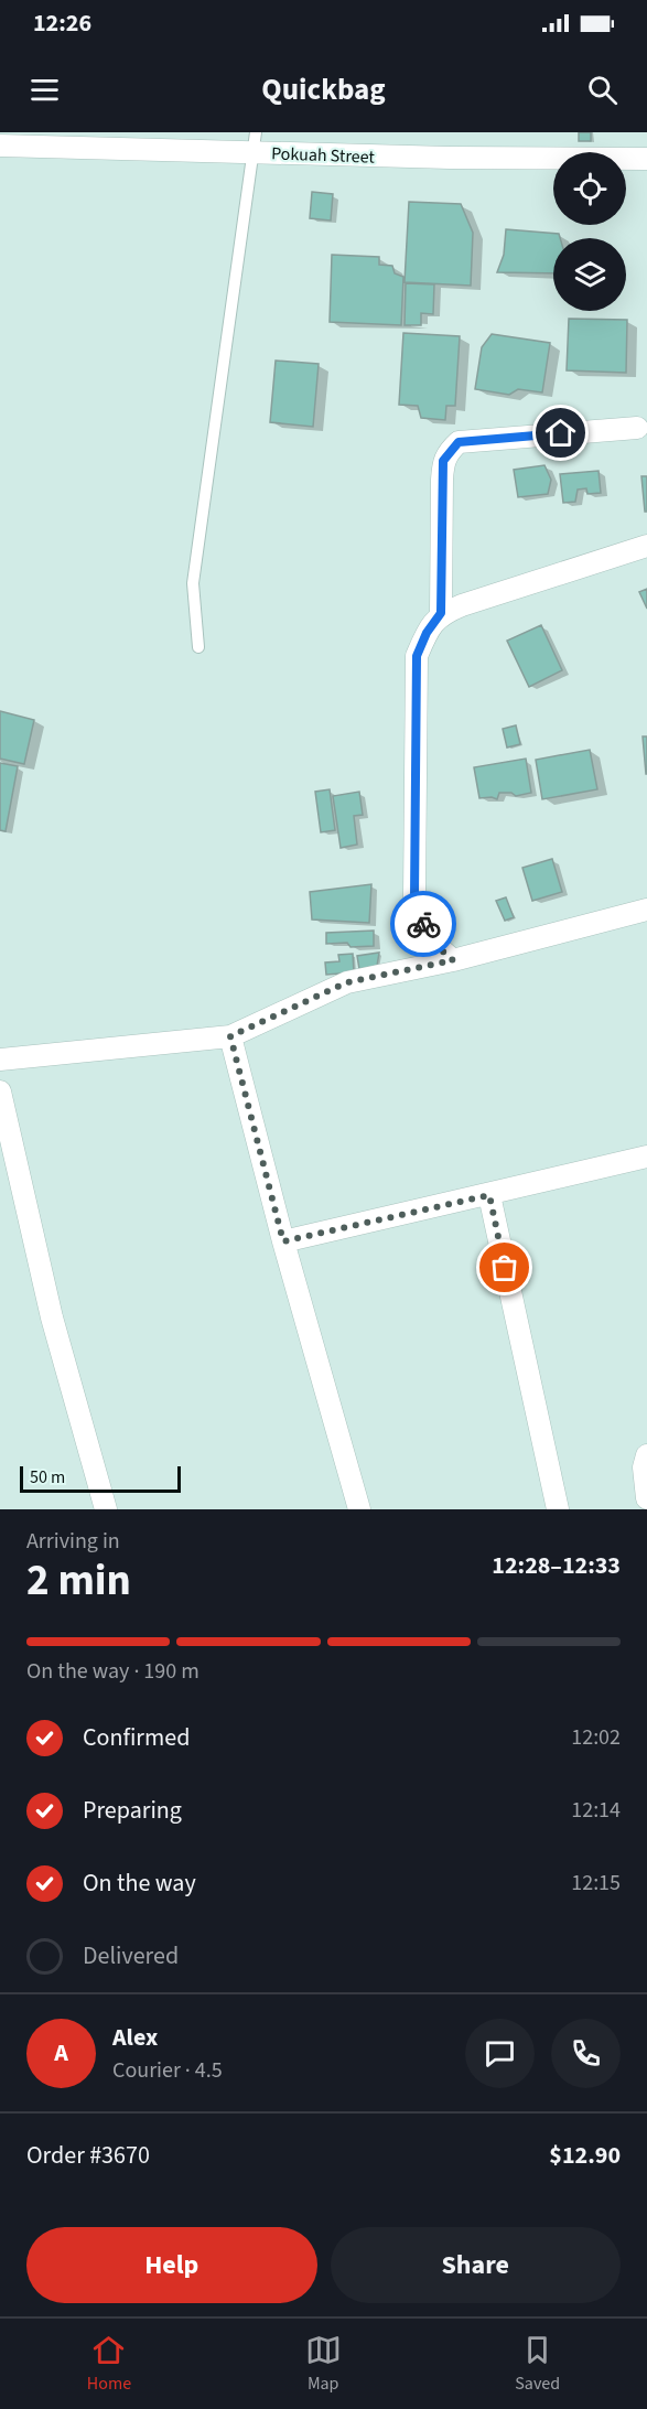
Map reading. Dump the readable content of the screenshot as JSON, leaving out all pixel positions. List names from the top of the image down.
{
  "streets": {
    "street": ["Pokuah Street"]
  },
  "scale_bar": "50 m",
  "page": {
    "status": "12:26",
    "header": "Quickbag",
    "scale": "50 m",
    "heading": ["2 min", "Arriving in", "12:28–12:33"],
    "panel": [
      "Alex",
      "Courier · 4.5",
      "Order #3670",
      "$12.90"
    ],
    "bar": "On the way · 190 m",
    "list": [
      ["Confirmed", "12:02"],
      ["Preparing", "12:14"],
      ["On the way", "12:15"],
      "Delivered"
    ],
    "round": "A",
    "buttons": ["Help", "Share"],
    "tabs": ["Home", "Map", "Saved"]
  }
}
